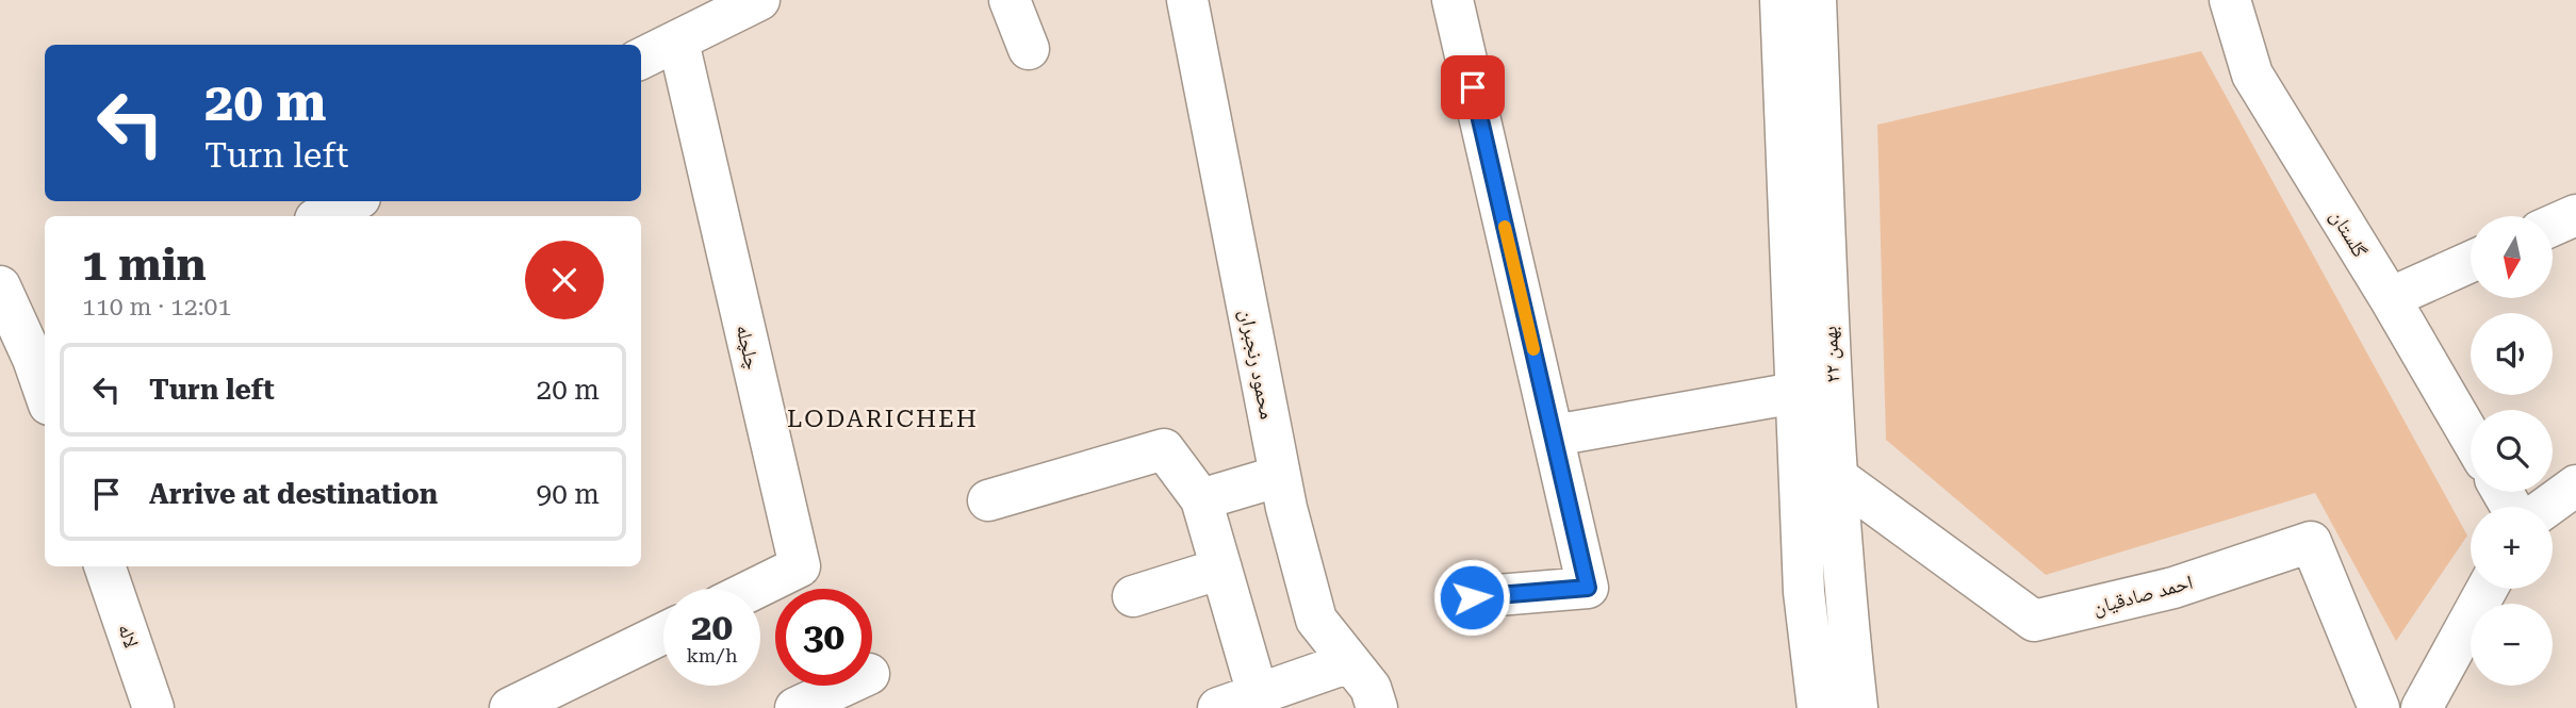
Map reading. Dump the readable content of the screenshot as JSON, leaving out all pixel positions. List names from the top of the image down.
{
  "streets": {
    "street": [
      "گلستان",
      "چلچله",
      "۲۲ بهمن",
      "محمود رنجبران",
      "احمد صادقیان",
      "لاله"
    ]
  },
  "crossings": [
    ["۲۲ بهمن", "احمد صادقیان"]
  ],
  "districts": ["LODARICHEH"],
  "north": "bottom",
  "page": {
    "turn": ["20 m", "Turn left"],
    "map_buttons": ["+", "−"],
    "heading": ["1 min", "110 m · 12:01"],
    "list": [
      {
        "name": "Turn left",
        "value": "20 m"
      },
      {
        "name": "Arrive at destination",
        "value": "90 m"
      }
    ],
    "speed": "20 km/h",
    "limit": "30"
  }
}
